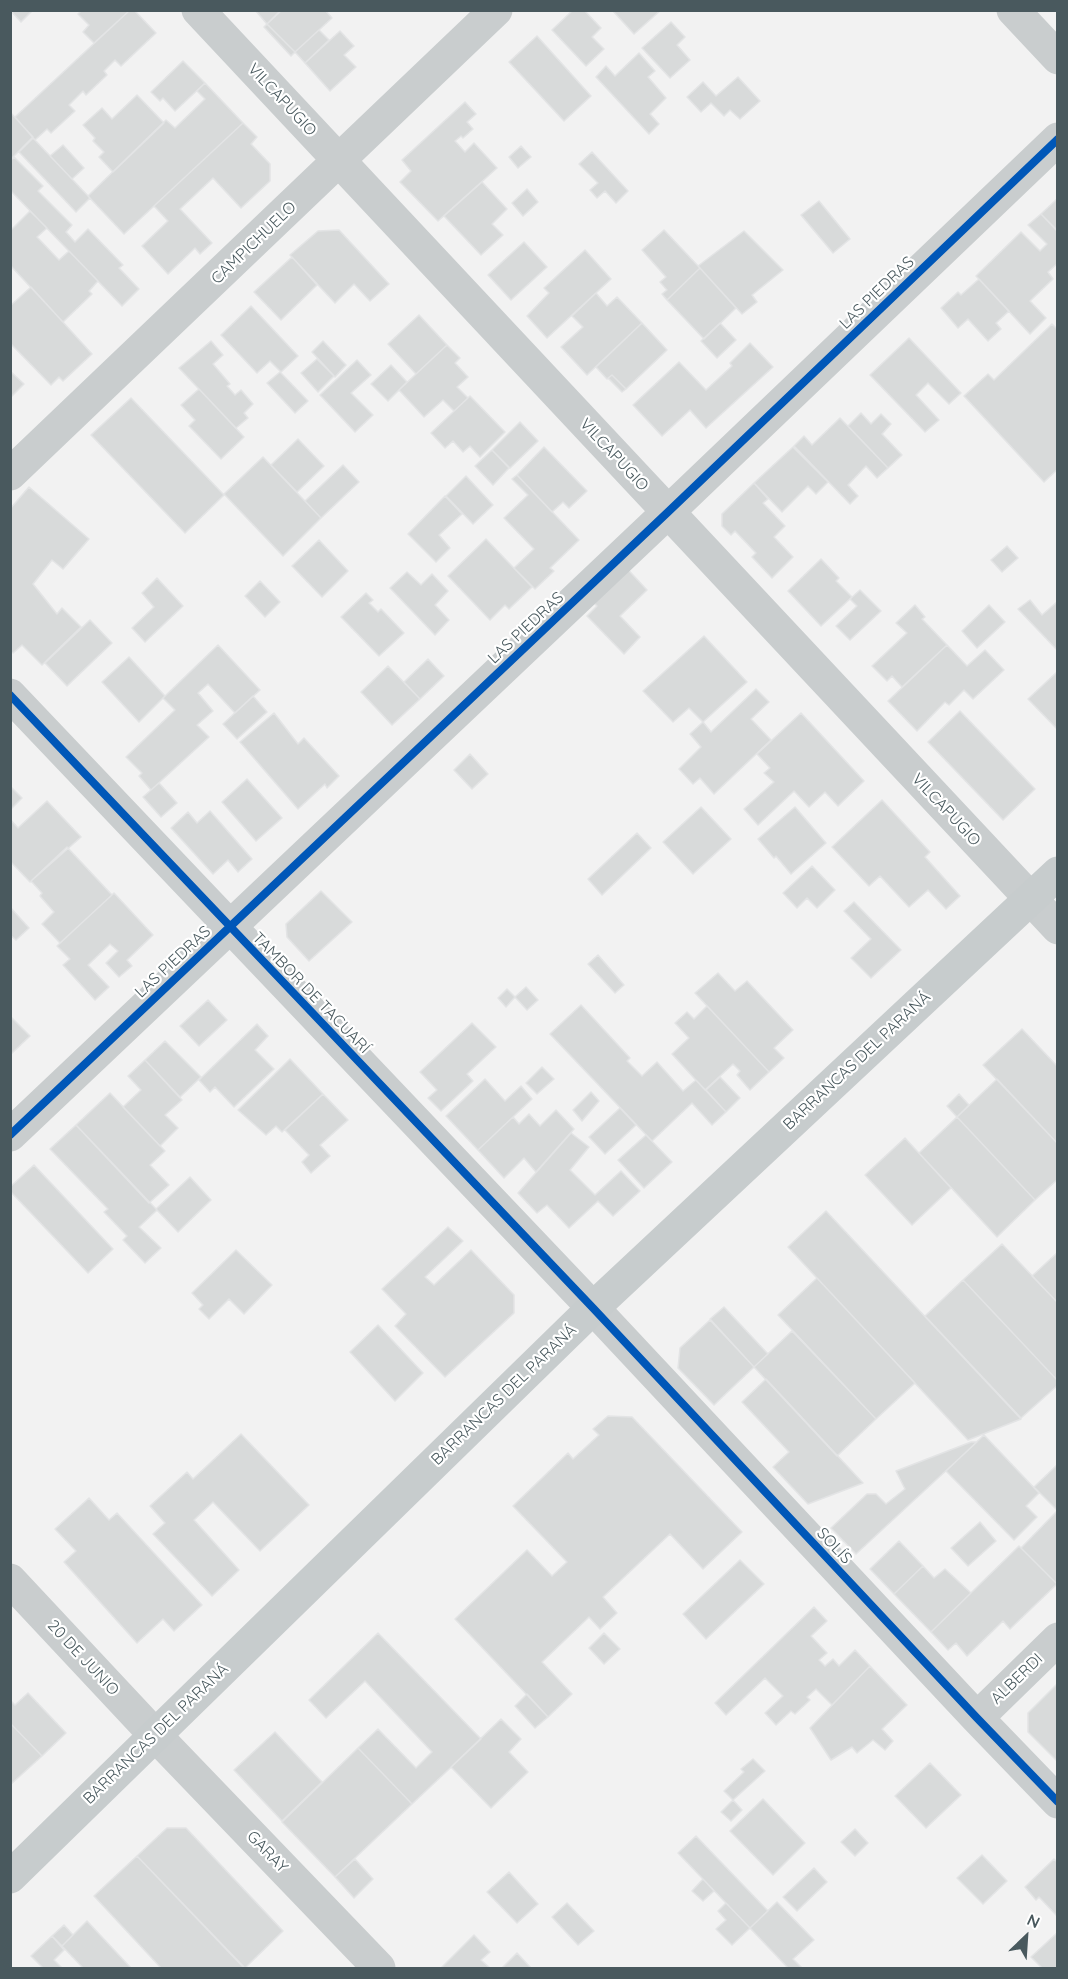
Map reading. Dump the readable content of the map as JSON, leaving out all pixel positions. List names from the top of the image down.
{
  "streets": {
    "main road": ["BARRANCAS DEL PARANÁ"],
    "street": [
      "VILCAPUGIO",
      "CAMPICHUELO",
      "LAS PIEDRAS",
      "TAMBOR DE TACUARÍ",
      "SOLÍS",
      "20 DE JUNIO",
      "ALBERDI",
      "GARAY"
    ]
  },
  "crossings": [
    ["VILCAPUGIO", "CAMPICHUELO"],
    ["VILCAPUGIO", "LAS PIEDRAS"],
    ["VILCAPUGIO", "BARRANCAS DEL PARANÁ"],
    ["LAS PIEDRAS", "TAMBOR DE TACUARÍ"],
    ["TAMBOR DE TACUARÍ", "BARRANCAS DEL PARANÁ"],
    ["TAMBOR DE TACUARÍ", "SOLÍS"],
    ["BARRANCAS DEL PARANÁ", "SOLÍS"],
    ["BARRANCAS DEL PARANÁ", "20 DE JUNIO"],
    ["BARRANCAS DEL PARANÁ", "GARAY"],
    ["SOLÍS", "ALBERDI"],
    ["20 DE JUNIO", "GARAY"]
  ],
  "north": "top right"
}
